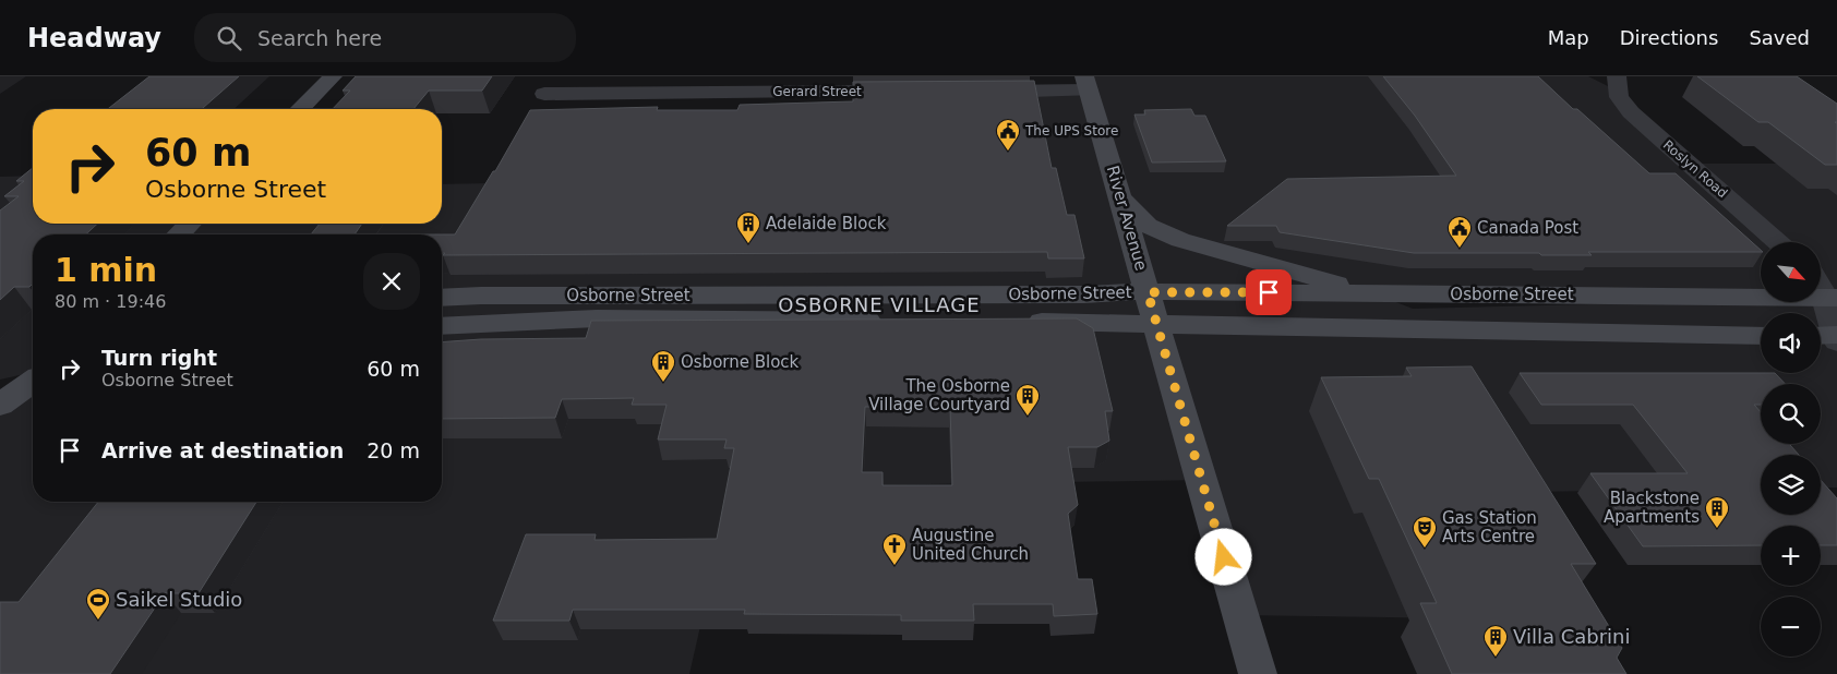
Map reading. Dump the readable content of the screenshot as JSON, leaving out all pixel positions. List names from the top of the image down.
{
  "streets": {
    "main road": ["River Avenue", "Osborne Street"],
    "street": ["Gerard Street", "Roslyn Road"]
  },
  "crossings": [
    ["River Avenue", "Osborne Street"]
  ],
  "districts": ["OSBORNE VILLAGE"],
  "places": {
    "public building": ["The UPS Store", "Canada Post"],
    "building": [
      "Adelaide Block",
      "Osborne Block",
      "The Osborne Village Courtyard",
      "Blackstone Apartments",
      "Villa Cabrini"
    ],
    "theatre": ["Gas Station Arts Centre"],
    "church": ["Augustine United Church"],
    "sports": ["Saikel Studio"]
  },
  "north": "bottom right",
  "page": {
    "header": "Headway",
    "search": "Search here",
    "nav": ["Map", "Directions", "Saved"],
    "turn": ["60 m", "Osborne Street"],
    "heading": ["1 min", "80 m · 19:46"],
    "map_buttons": ["+", "−"],
    "list": [
      {
        "name": "Turn right",
        "note": "Osborne Street",
        "value": "60 m"
      },
      {
        "name": "Arrive at destination",
        "value": "20 m"
      }
    ]
  }
}
